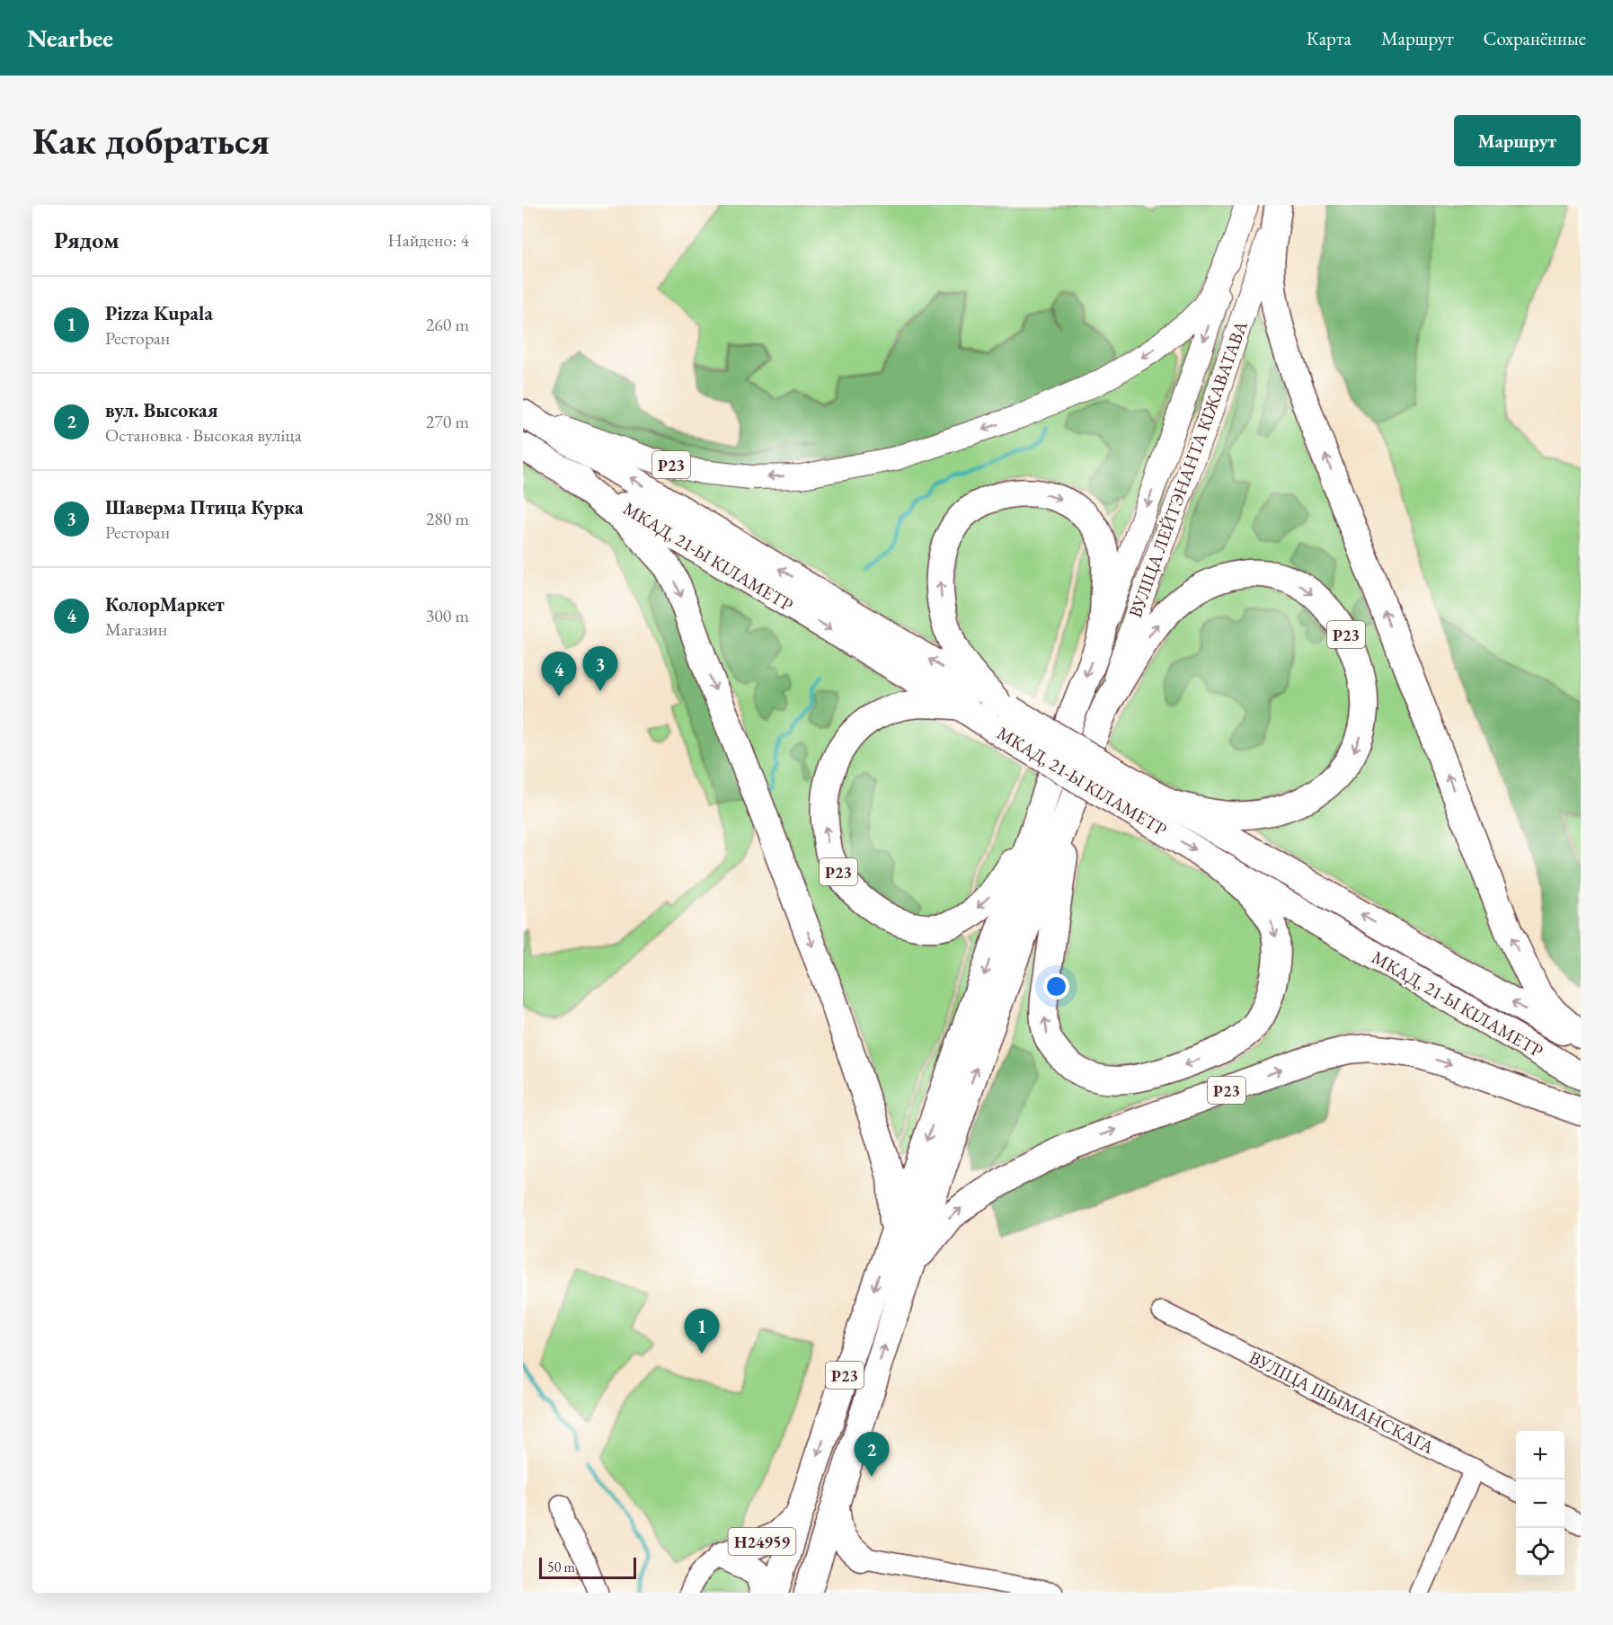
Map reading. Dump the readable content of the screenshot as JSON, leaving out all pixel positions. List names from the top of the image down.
{
  "streets": {
    "highway": [
      "Р23",
      "ВУЛІЦА ЛЕЙТЭНАНТА КІЖАВАТАВА",
      "МКАД, 21-Ы КІЛАМЕТР",
      "Н24959"
    ],
    "street": ["ВУЛІЦА ШЫМАНСКАГА"]
  },
  "crossings": [
    ["Р23", "ВУЛІЦА ЛЕЙТЭНАНТА КІЖАВАТАВА"],
    ["Р23", "МКАД, 21-Ы КІЛАМЕТР"],
    ["Р23", "Н24959"]
  ],
  "scale_bar": "50 m",
  "page": {
    "header": "Nearbee",
    "nav": ["Карта", "Маршрут", "Сохранённые"],
    "buttons": "Маршрут",
    "title": "Как добраться",
    "heading": ["Рядом", "Найдено: 4"],
    "list": [
      {
        "mark": "1",
        "name": "Pizza Kupala",
        "note": "Ресторан",
        "value": "260 m"
      },
      {
        "mark": "2",
        "name": "вул. Высокая",
        "note": "Остановка · Высокая вуліца",
        "value": "270 m"
      },
      {
        "mark": "3",
        "name": "Шаверма Птица Курка",
        "note": "Ресторан",
        "value": "280 m"
      },
      {
        "mark": "4",
        "name": "КолорМаркет",
        "note": "Магазин",
        "value": "300 m"
      }
    ],
    "pins": [
      "3",
      "4",
      "1",
      "2"
    ],
    "map_buttons": ["+", "−"],
    "scale": "50 m"
  }
}
